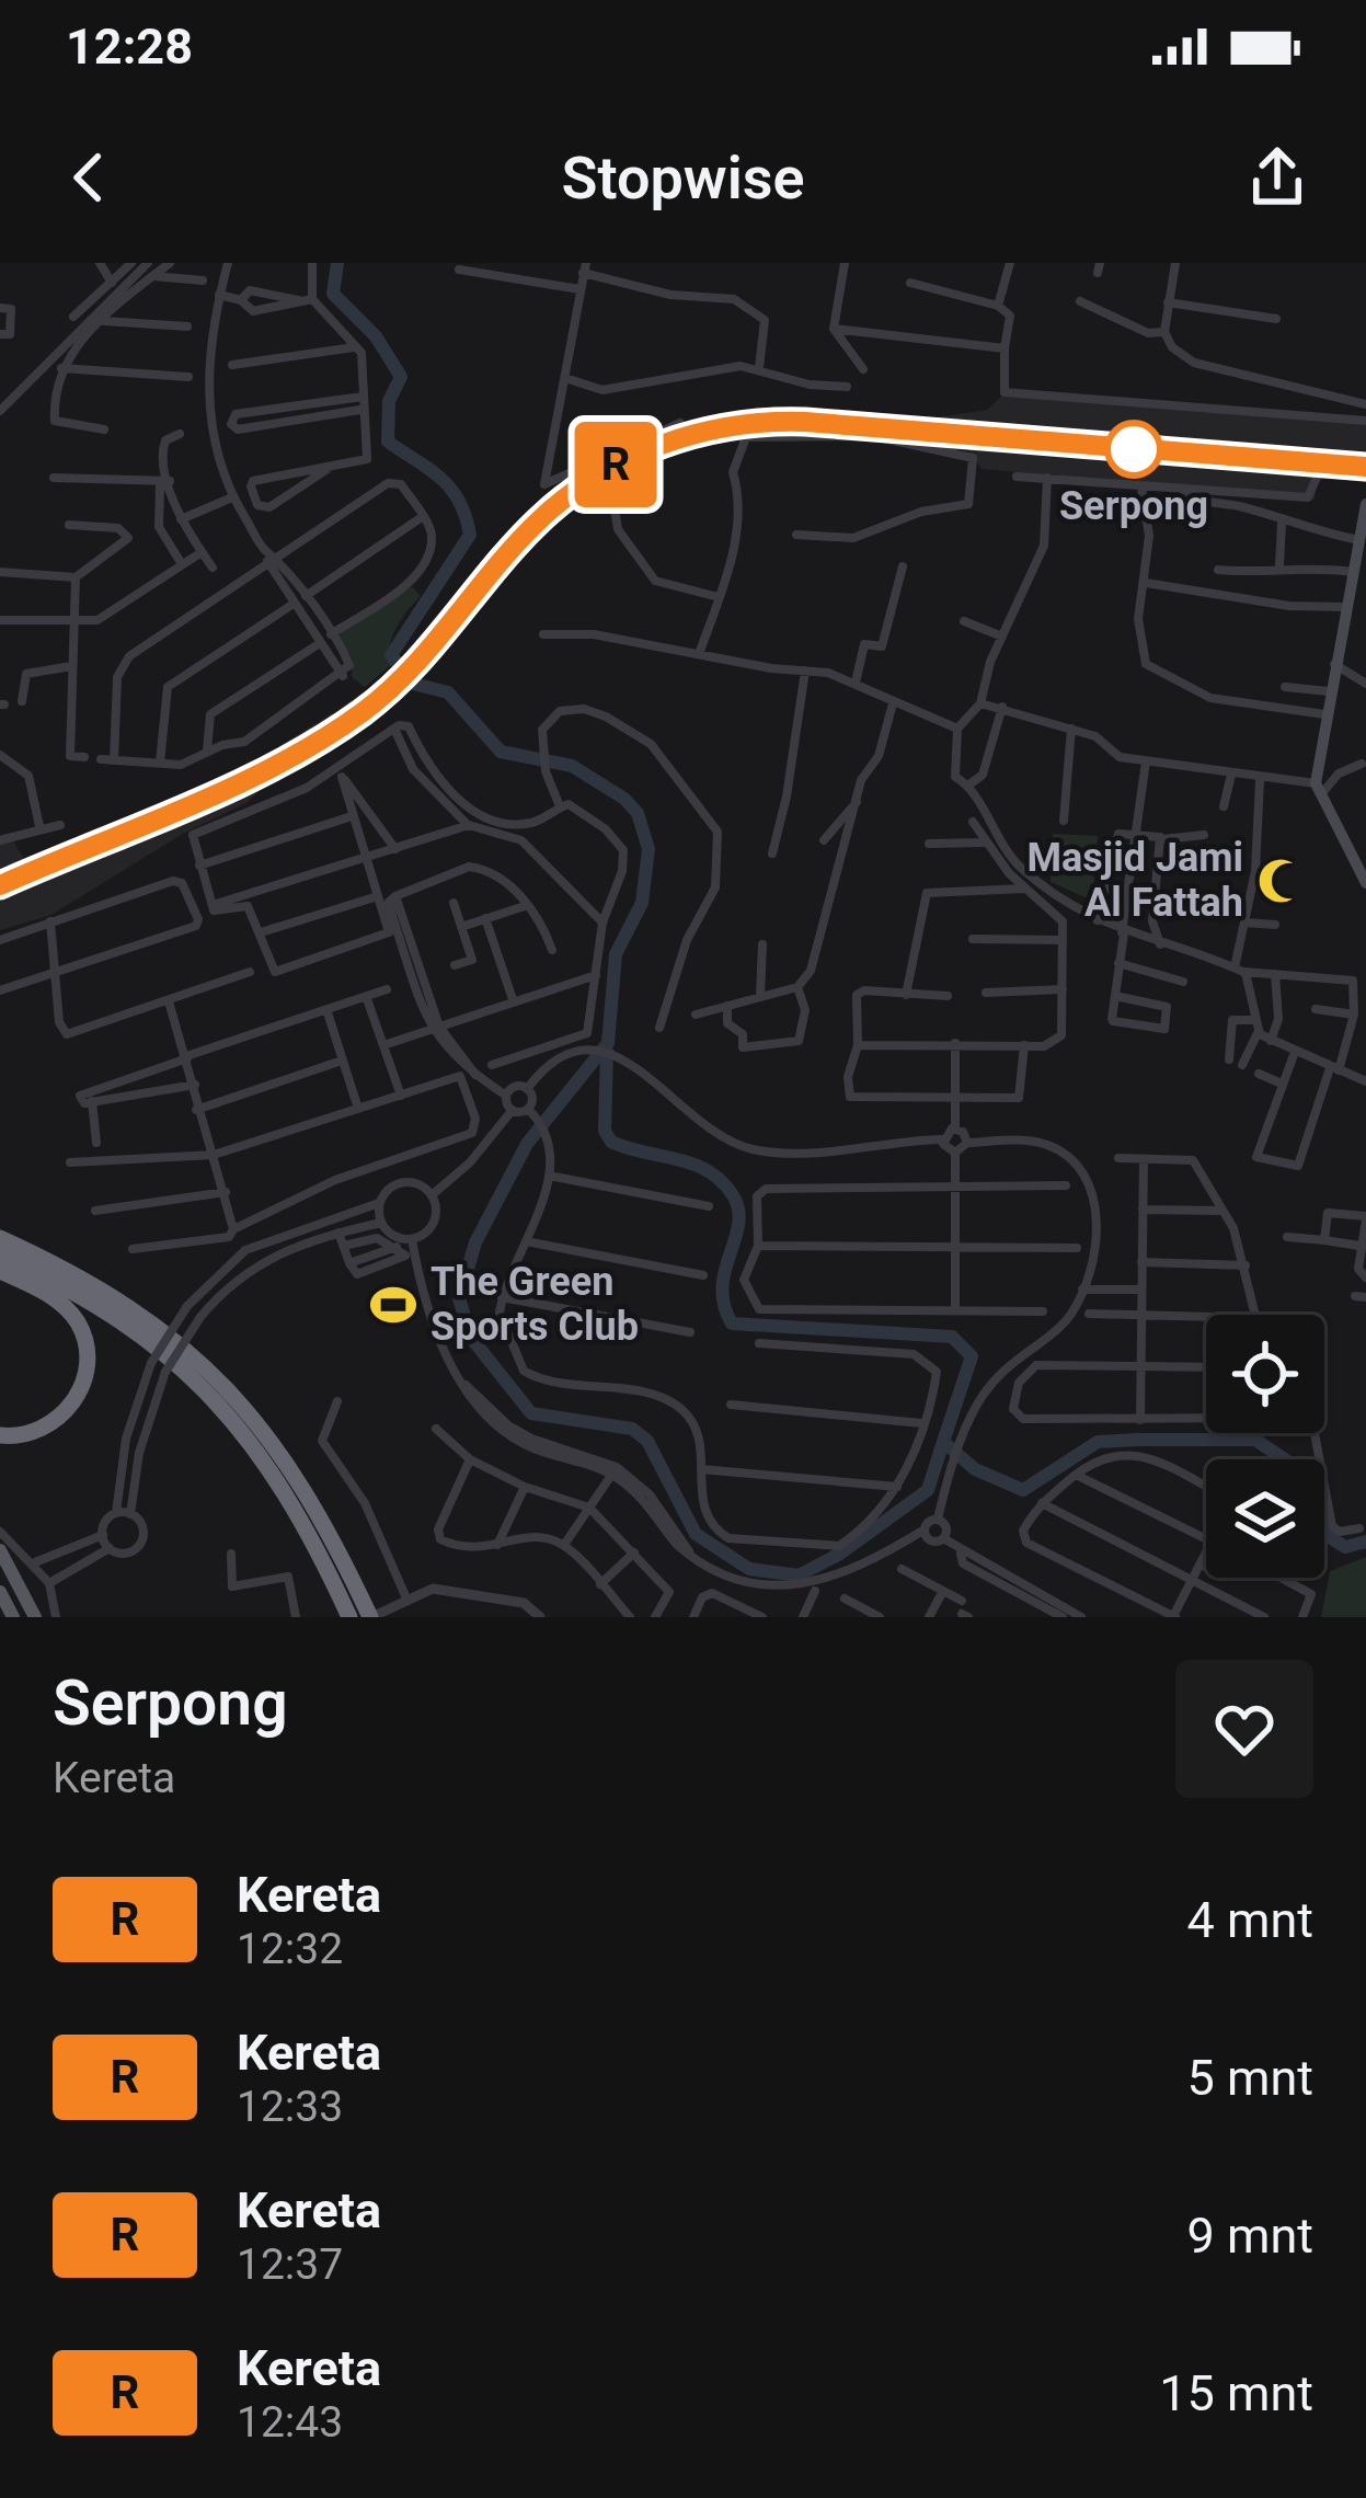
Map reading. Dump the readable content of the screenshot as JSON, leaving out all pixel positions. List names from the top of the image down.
{
  "places": {
    "other": ["Serpong"],
    "mosque": ["Masjid Jami Al Fattah"],
    "sports": ["The Green Sports Club"]
  },
  "page": {
    "status": "12:28",
    "header": "Stopwise",
    "on_map": "R",
    "heading": ["Serpong", "Kereta"],
    "list": [
      {
        "mark": "R",
        "name": "Kereta",
        "note": "12:32",
        "value": "4 mnt"
      },
      {
        "mark": "R",
        "name": "Kereta",
        "note": "12:33",
        "value": "5 mnt"
      },
      {
        "mark": "R",
        "name": "Kereta",
        "note": "12:37",
        "value": "9 mnt"
      },
      {
        "mark": "R",
        "name": "Kereta",
        "note": "12:43",
        "value": "15 mnt"
      }
    ]
  }
}
